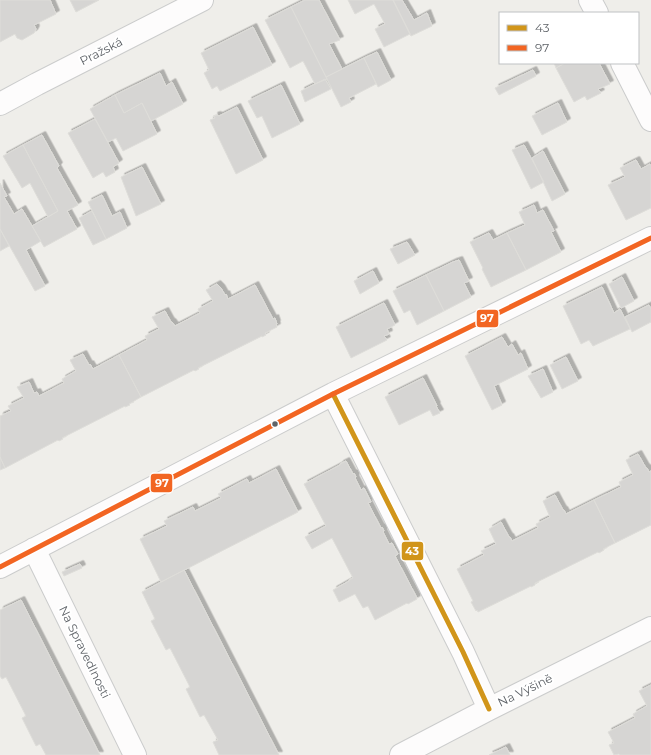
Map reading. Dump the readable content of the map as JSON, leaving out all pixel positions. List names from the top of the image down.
{
  "streets": {
    "street": ["Pražská", "Na Spravedlnosti", "Na Výšině"]
  },
  "lines": ["transit line 97", "transit line 43"],
  "legend": ["43", "97"]
}
